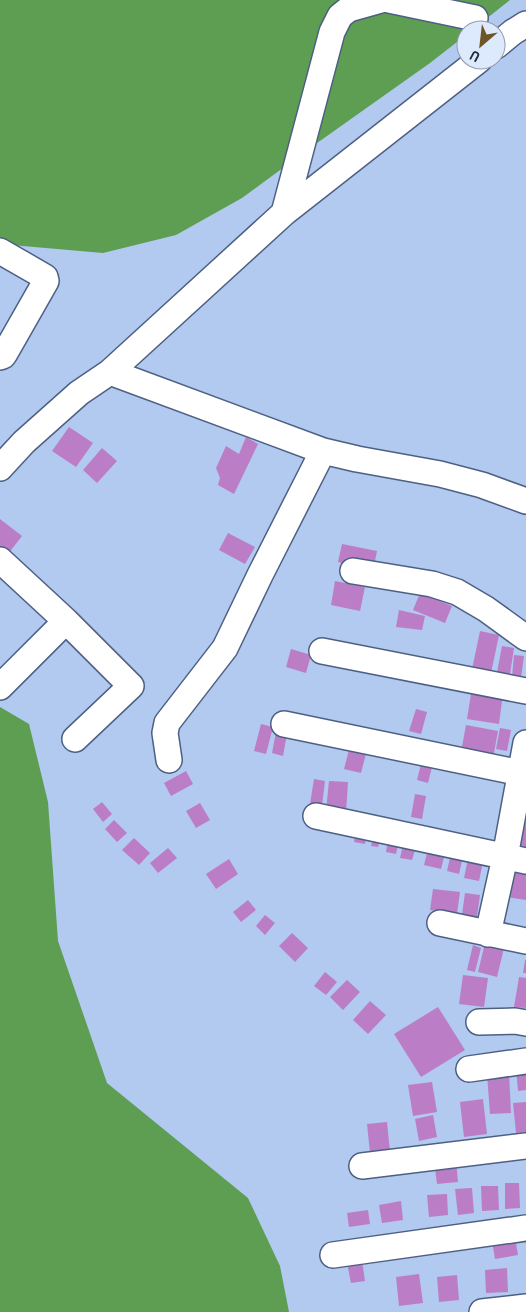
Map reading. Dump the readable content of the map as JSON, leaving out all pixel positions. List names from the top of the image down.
{
  "north": "bottom left"
}
